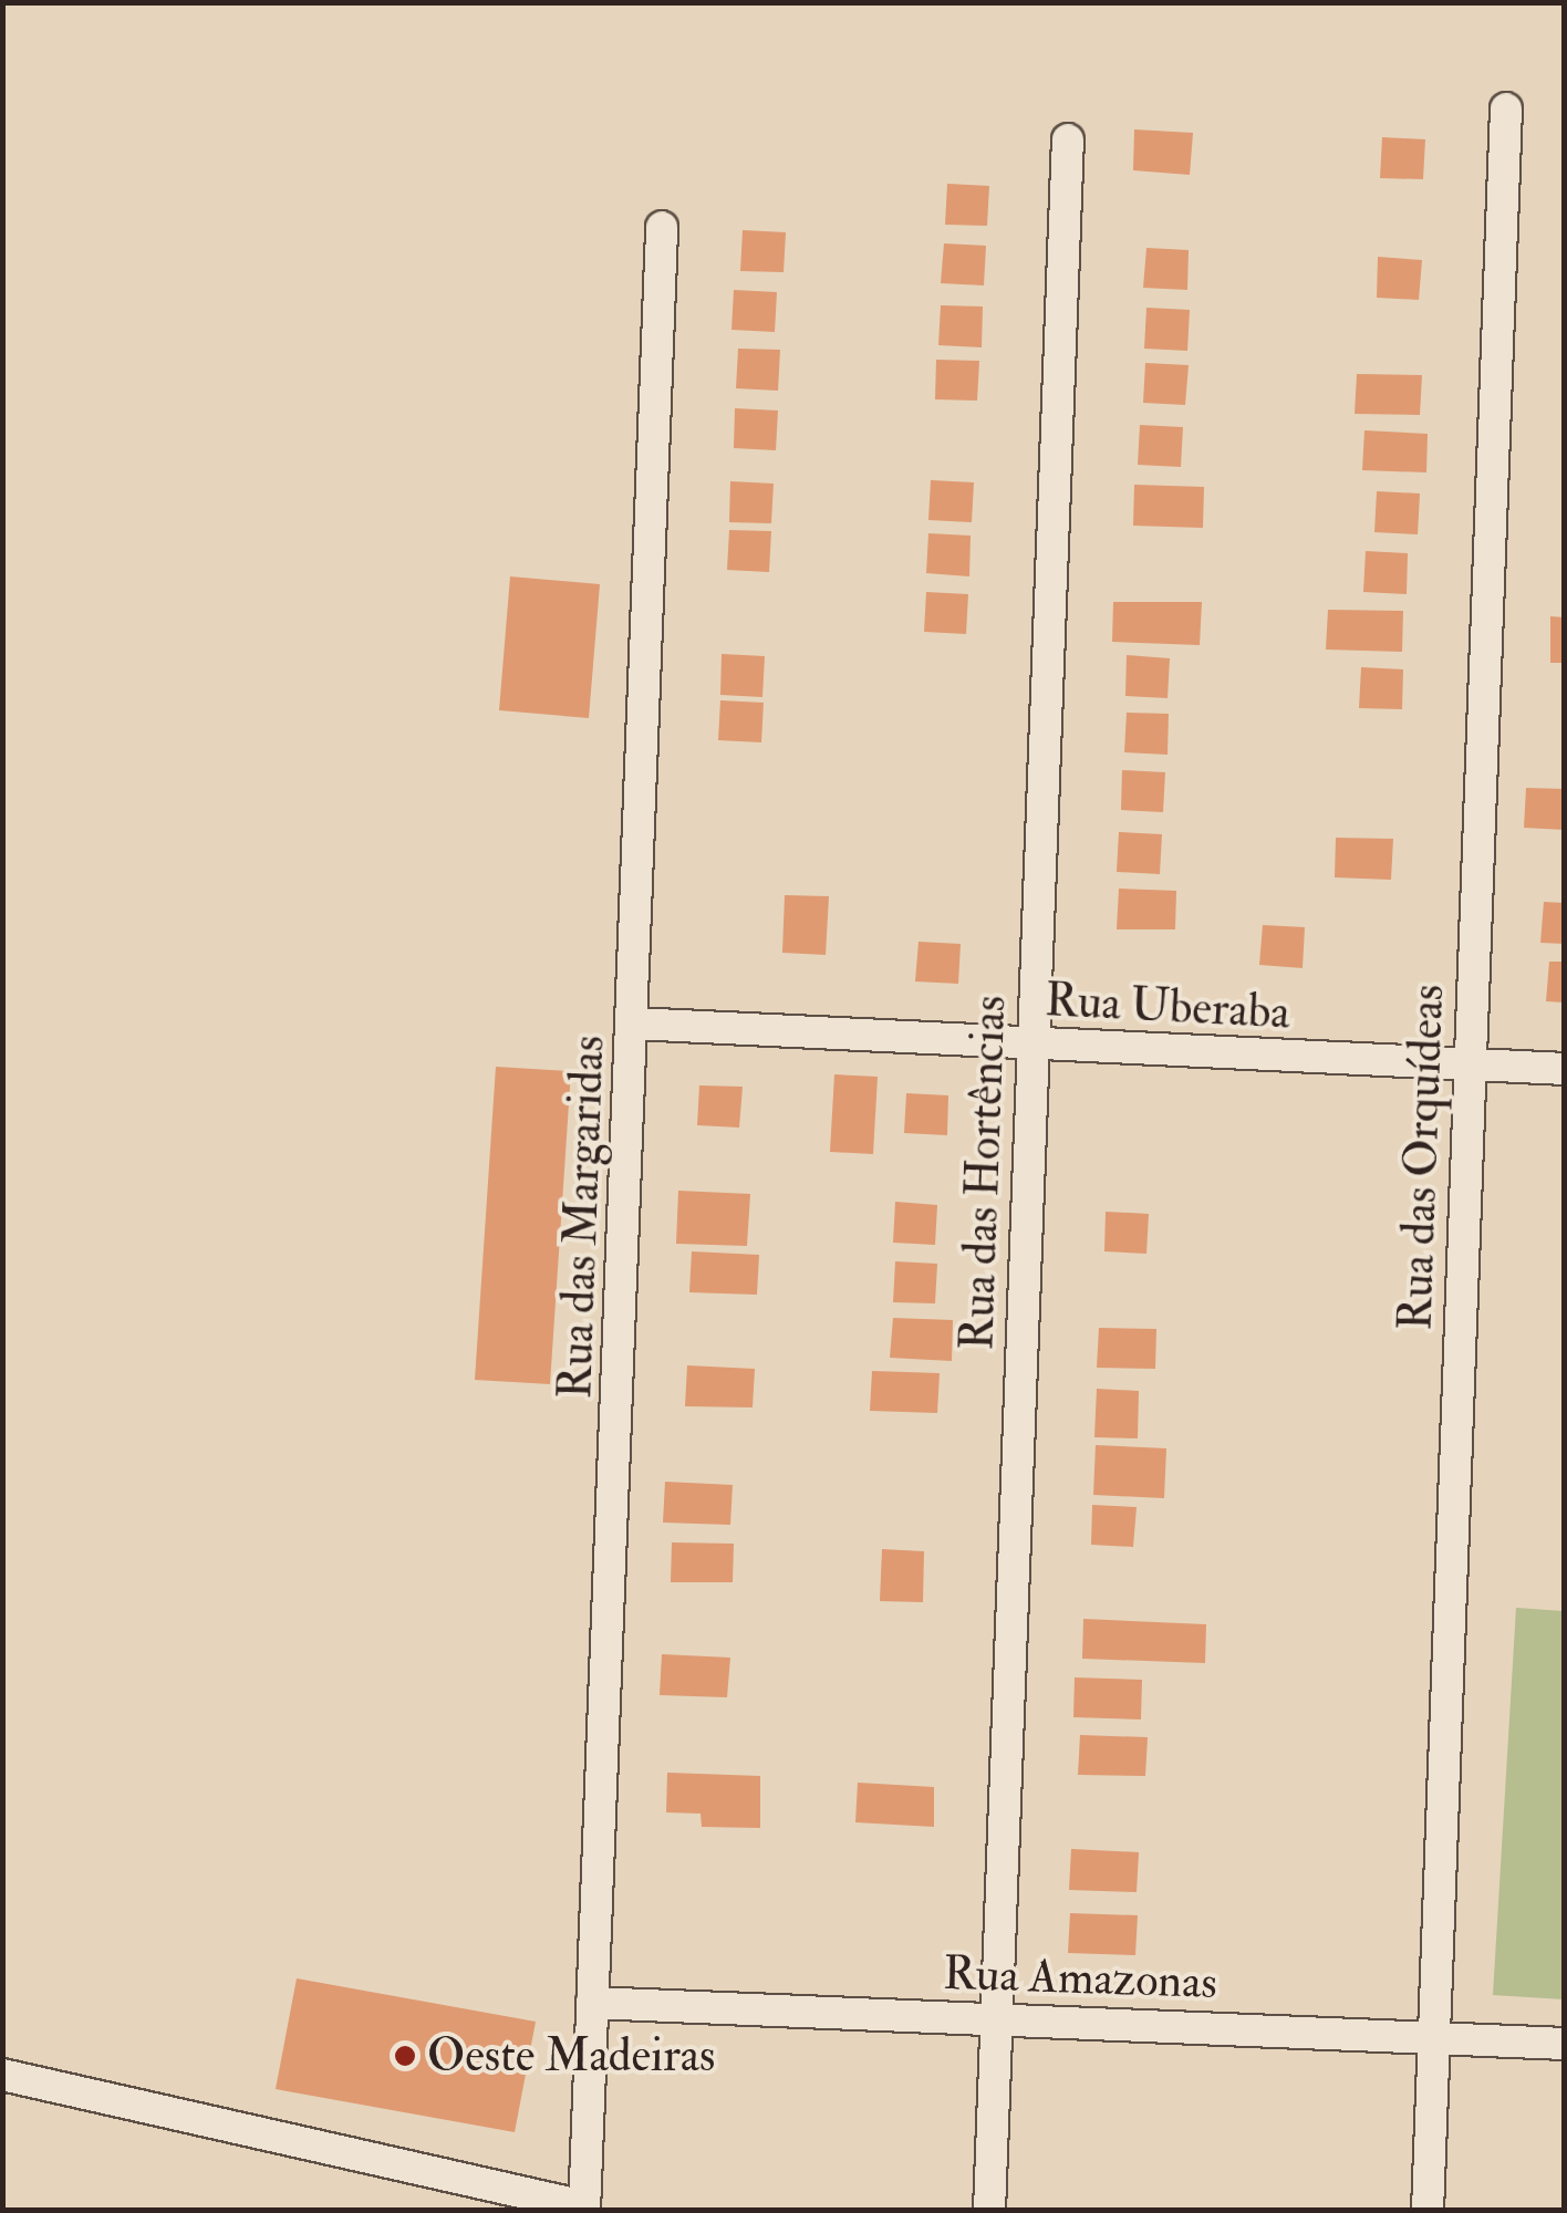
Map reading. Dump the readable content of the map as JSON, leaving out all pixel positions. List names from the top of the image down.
{
  "streets": {
    "street": [
      "Rua Uberaba",
      "Rua das Orquídeas",
      "Rua das Hortências",
      "Rua das Margaridas",
      "Rua Amazonas"
    ]
  },
  "crossings": [
    ["Rua Uberaba", "Rua das Orquídeas"],
    ["Rua Uberaba", "Rua das Hortências"],
    ["Rua Uberaba", "Rua das Margaridas"],
    ["Rua das Orquídeas", "Rua Amazonas"],
    ["Rua das Hortências", "Rua Amazonas"],
    ["Rua das Margaridas", "Rua Amazonas"]
  ],
  "places": ["Oeste Madeiras"]
}
